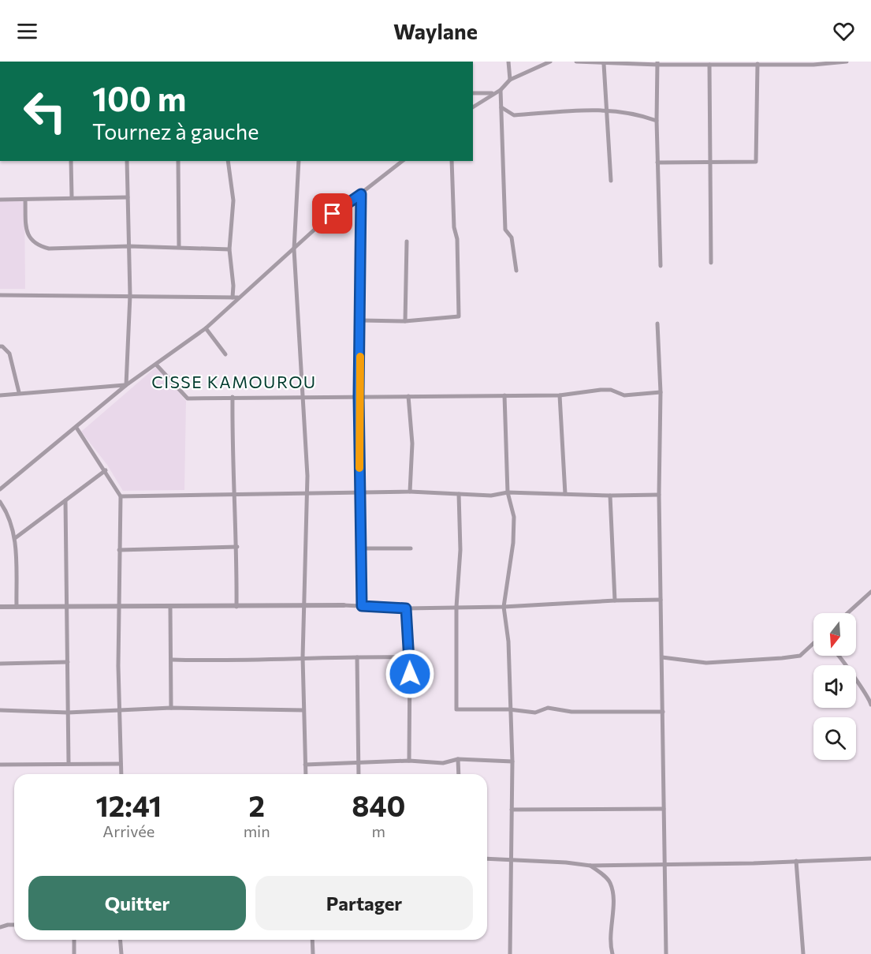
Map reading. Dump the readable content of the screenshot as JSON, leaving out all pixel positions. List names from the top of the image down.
{
  "districts": ["CISSE KAMOUROU"],
  "north": "bottom",
  "page": {
    "header": "Waylane",
    "turn": ["100 m", "Tournez à gauche"],
    "eta": [
      "12:41",
      "Arrivée",
      "2",
      "min",
      "840",
      "m"
    ],
    "buttons": ["Quitter", "Partager"]
  }
}
